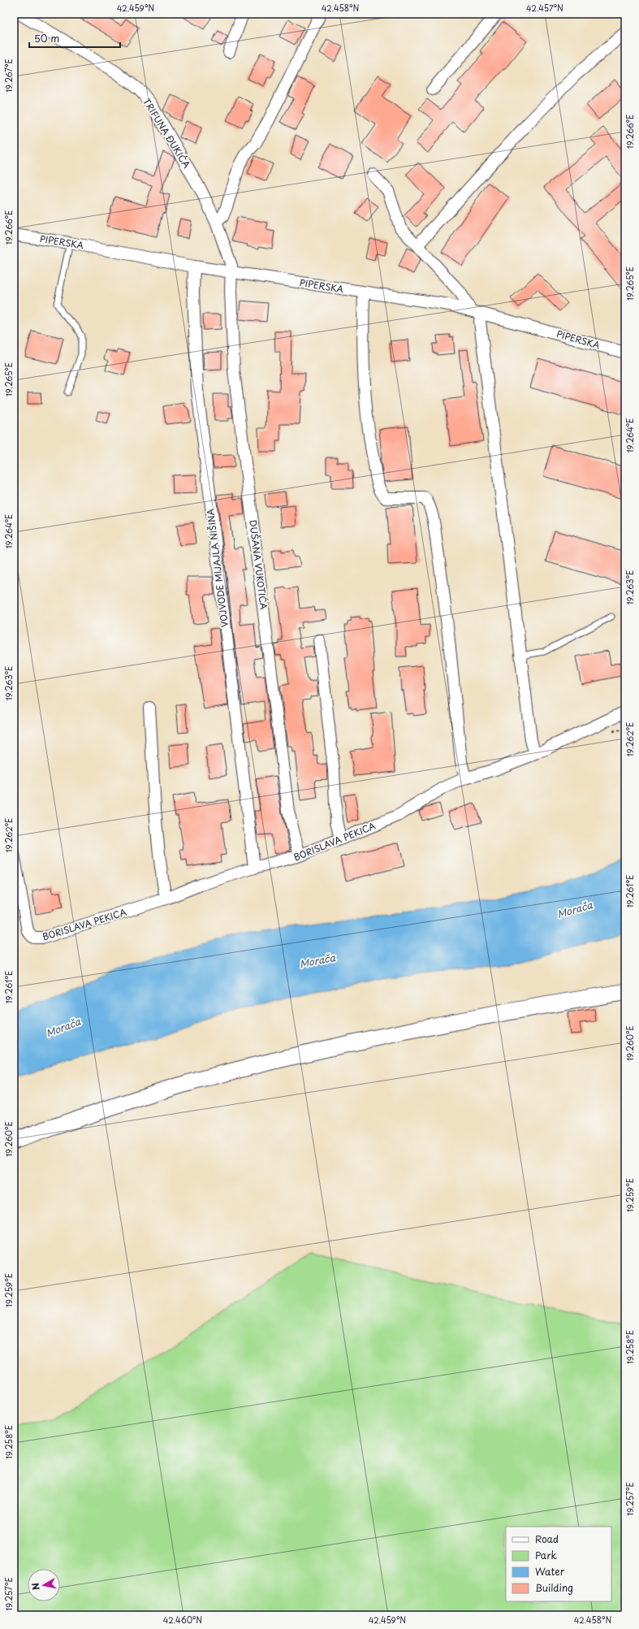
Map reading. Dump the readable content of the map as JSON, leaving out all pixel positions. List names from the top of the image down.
{
  "streets": {
    "street": [
      "TRIFUNA ĐUKIĆA",
      "PIPERSKA",
      "DUŠANA VUKOTIĆA",
      "VOJVODE MIJAJLA NIŠINA",
      "BORISLAVA PEKICA"
    ]
  },
  "crossings": [
    ["TRIFUNA ĐUKIĆA", "PIPERSKA"],
    ["TRIFUNA ĐUKIĆA", "DUŠANA VUKOTIĆA"],
    ["PIPERSKA", "DUŠANA VUKOTIĆA"],
    ["PIPERSKA", "VOJVODE MIJAJLA NIŠINA"],
    ["DUŠANA VUKOTIĆA", "BORISLAVA PEKICA"],
    ["VOJVODE MIJAJLA NIŠINA", "BORISLAVA PEKICA"]
  ],
  "water": ["Morača"],
  "legend": [
    "Road",
    "Park",
    "Water",
    "Building"
  ],
  "scale_bar": "50 m",
  "north": "left",
  "coordinates": [
    "42.459°N",
    "42.458°N",
    "42.457°N",
    "19.267°E",
    "19.266°E",
    "19.265°E",
    "19.264°E",
    "19.263°E",
    "19.262°E",
    "19.261°E",
    "19.260°E",
    "19.259°E",
    "19.258°E",
    "19.257°E",
    "42.460°N"
  ]
}
